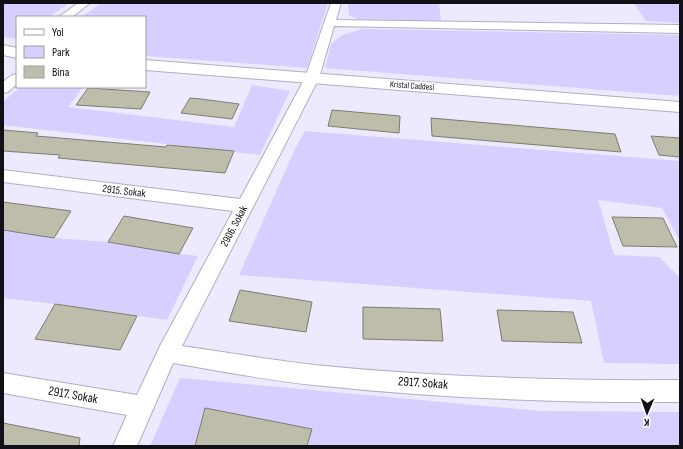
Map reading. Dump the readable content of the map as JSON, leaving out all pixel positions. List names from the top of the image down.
{
  "streets": {
    "street": [
      "Kristal Caddesi",
      "2915. Sokak",
      "2906. Sokak",
      "2917. Sokak"
    ]
  },
  "crossings": [
    ["Kristal Caddesi", "2906. Sokak"],
    ["2915. Sokak", "2906. Sokak"],
    ["2906. Sokak", "2917. Sokak"]
  ],
  "legend": ["Yol", "Park", "Bina"],
  "north": "bottom"
}
